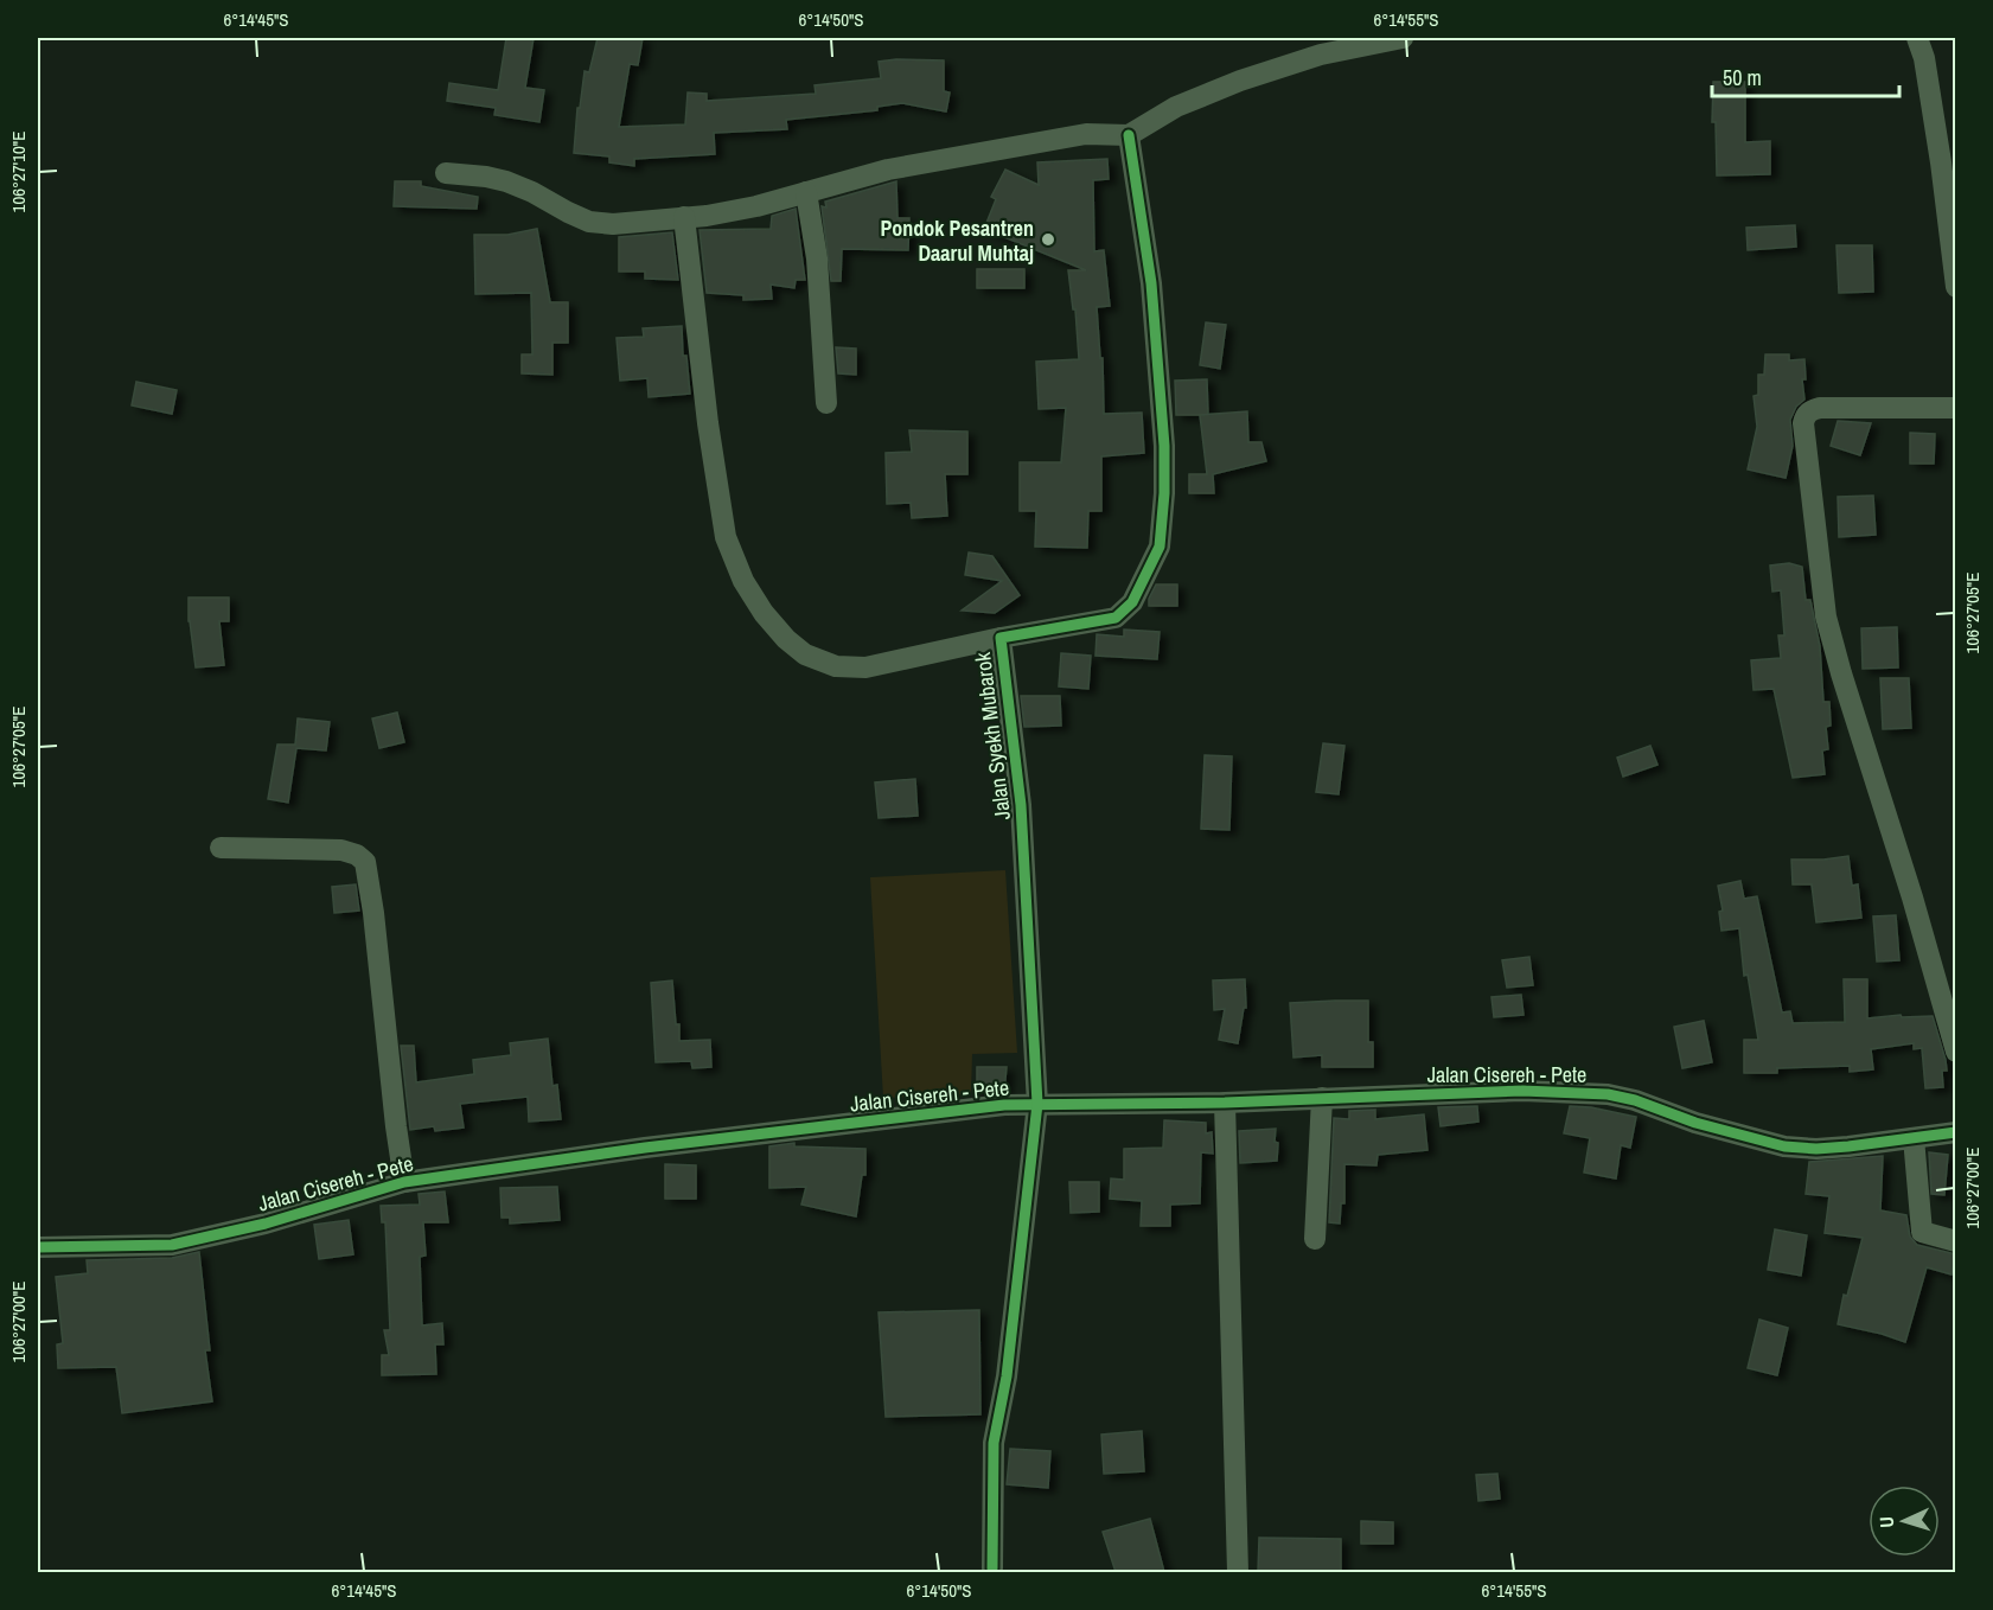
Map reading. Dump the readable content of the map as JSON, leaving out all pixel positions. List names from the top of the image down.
{
  "streets": {
    "street": ["Jalan Syekh Mubarok", "Jalan Cisereh - Pete"]
  },
  "crossings": [
    ["Jalan Syekh Mubarok", "Jalan Cisereh - Pete"]
  ],
  "places": ["Pondok Pesantren Daarul Muhtaj"],
  "scale_bar": "50 m",
  "north": "left",
  "coordinates": [
    "6°14'45\"S",
    "6°14'50\"S",
    "6°14'55\"S",
    "106°27'10\"E",
    "106°27'05\"E",
    "106°27'00\"E"
  ]
}
